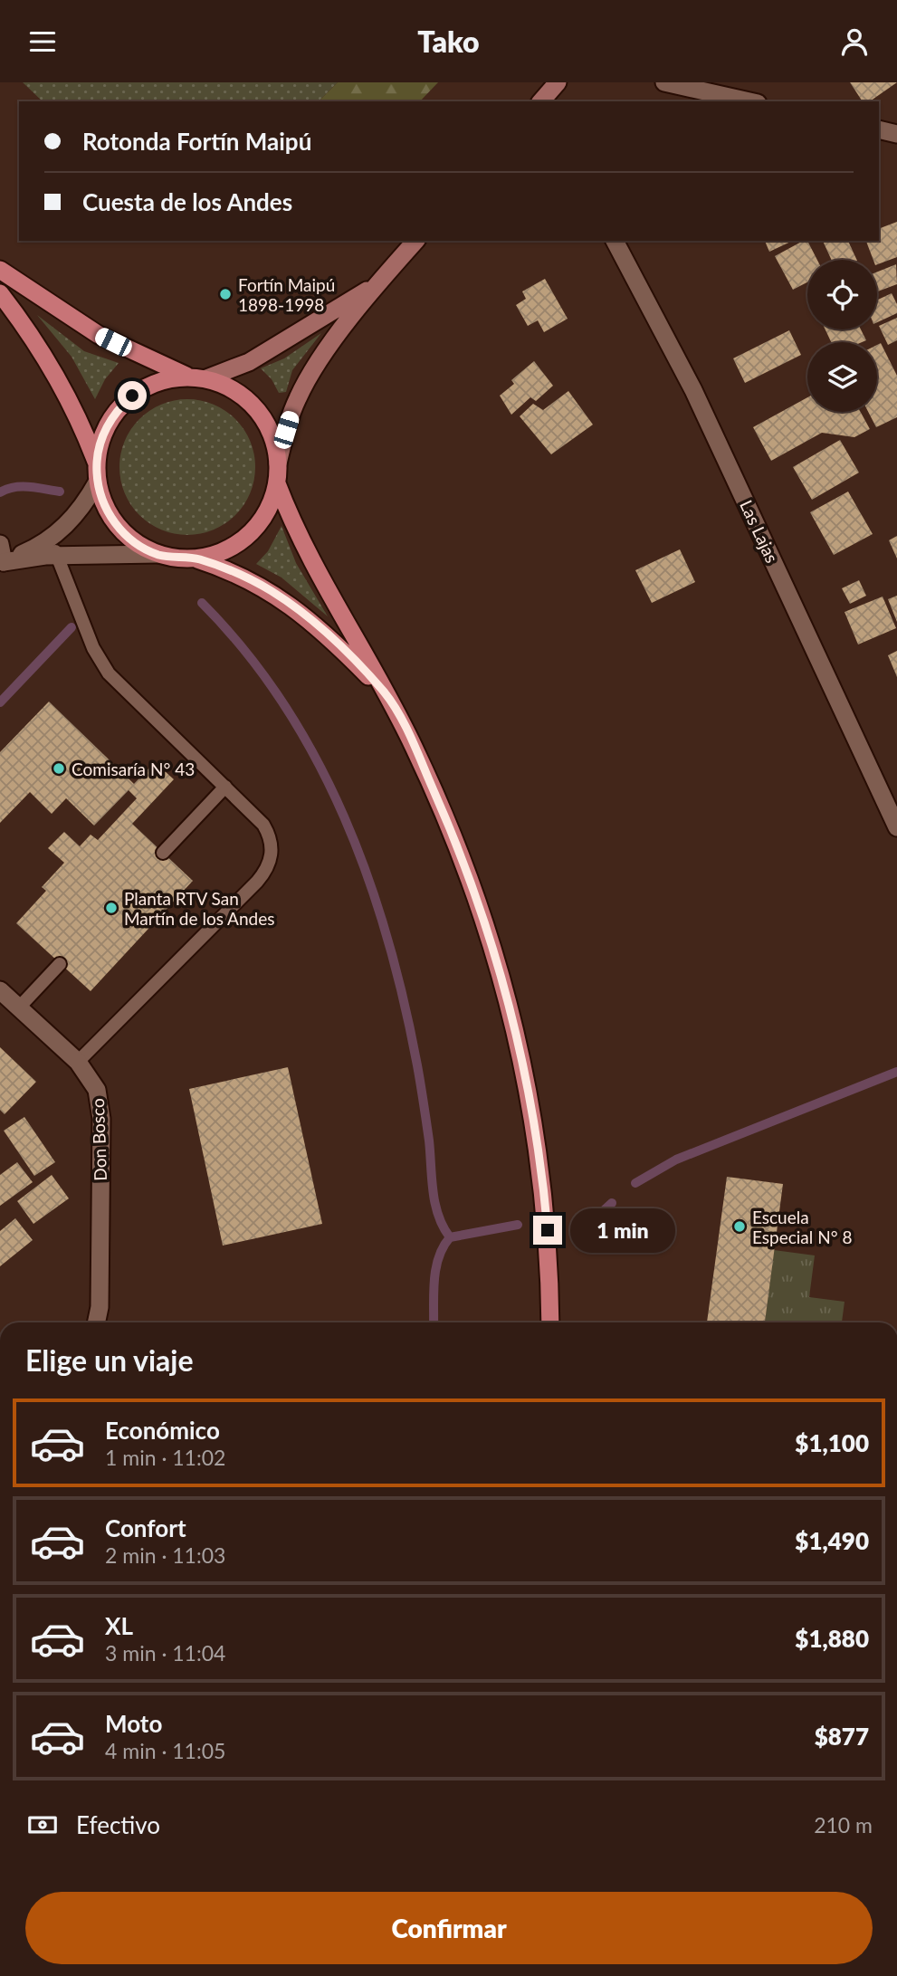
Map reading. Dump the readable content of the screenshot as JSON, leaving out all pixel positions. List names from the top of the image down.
{
  "streets": {
    "street": ["Las Lajas", "Don Bosco"]
  },
  "places": [
    "Fortín Maipú 1898-1998",
    "Comisaría N° 43",
    "Planta RTV San Martín de los Andes",
    "Escuela Especial N° 8"
  ],
  "page": {
    "header": "Tako",
    "banner": ["Rotonda Fortín Maipú", "Cuesta de los Andes"],
    "bubble": "1 min",
    "heading": "Elige un viaje",
    "list": [
      {
        "name": "Económico",
        "note": "1 min · 11:02",
        "value": "$1,100"
      },
      {
        "name": "Confort",
        "note": "2 min · 11:03",
        "value": "$1,490"
      },
      {
        "name": "XL",
        "note": "3 min · 11:04",
        "value": "$1,880"
      },
      {
        "name": "Moto",
        "note": "4 min · 11:05",
        "value": "$877"
      }
    ],
    "pay": ["Efectivo", "210 m"],
    "buttons": "Confirmar"
  }
}
